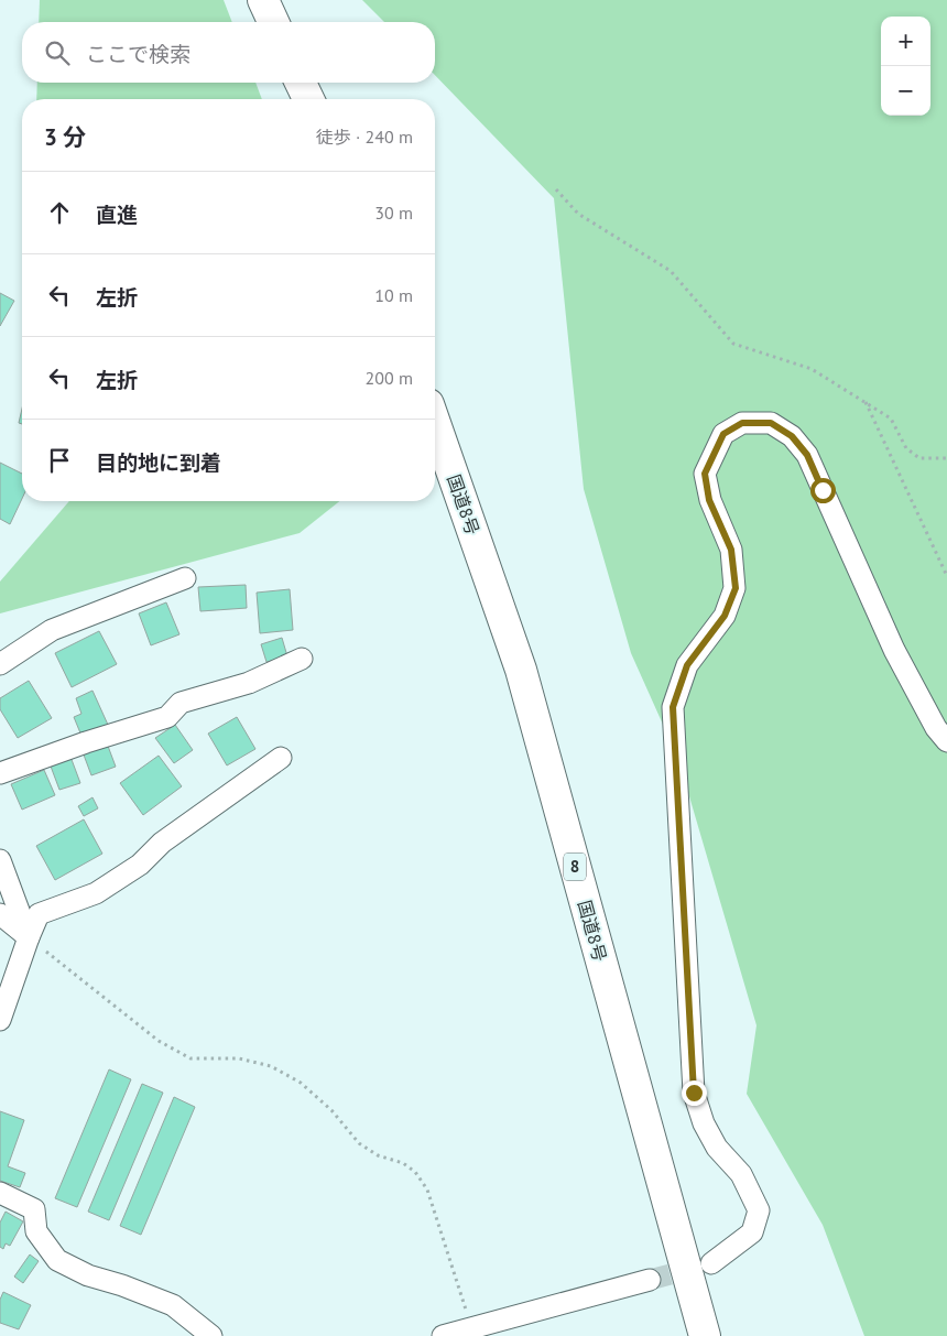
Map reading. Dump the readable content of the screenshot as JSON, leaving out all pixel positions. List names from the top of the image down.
{
  "streets": {
    "highway": ["国道8号", "8"]
  },
  "page": {
    "map_buttons": ["+", "−"],
    "search": "ここで検索",
    "heading": ["3 分", "徒歩 · 240 m"],
    "list": [
      ["直進", "30 m"],
      ["左折", "10 m"],
      ["左折", "200 m"],
      "目的地に到着"
    ]
  }
}
